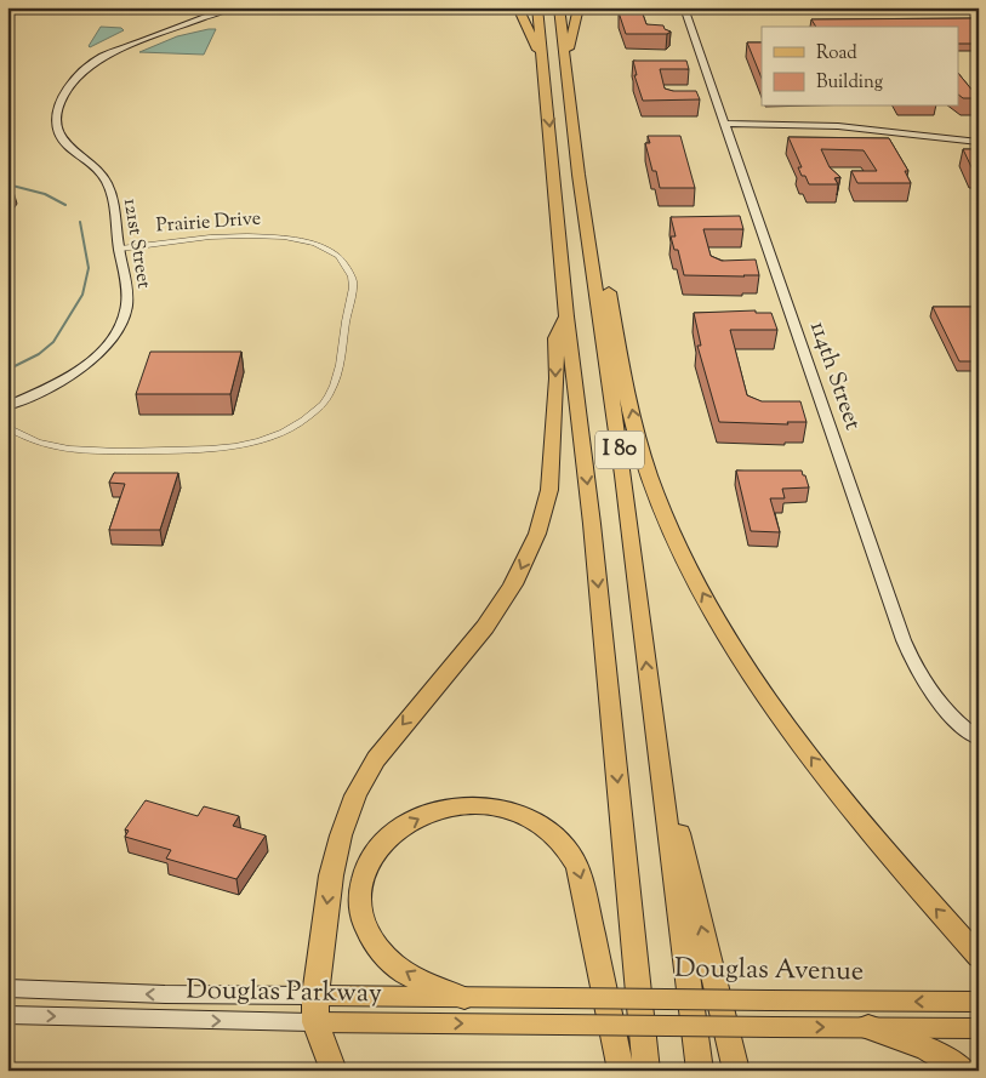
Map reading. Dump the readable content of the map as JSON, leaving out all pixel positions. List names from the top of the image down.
{
  "streets": {
    "highway": ["I 80"],
    "main road": ["Douglas Avenue", "Douglas Parkway"],
    "street": ["Prairie Drive", "121st Street", "114th Street"]
  },
  "crossings": [
    ["Prairie Drive", "121st Street"],
    ["Douglas Avenue", "Douglas Parkway"]
  ],
  "one_way": ["Douglas Avenue"],
  "legend": ["Road", "Building"]
}
